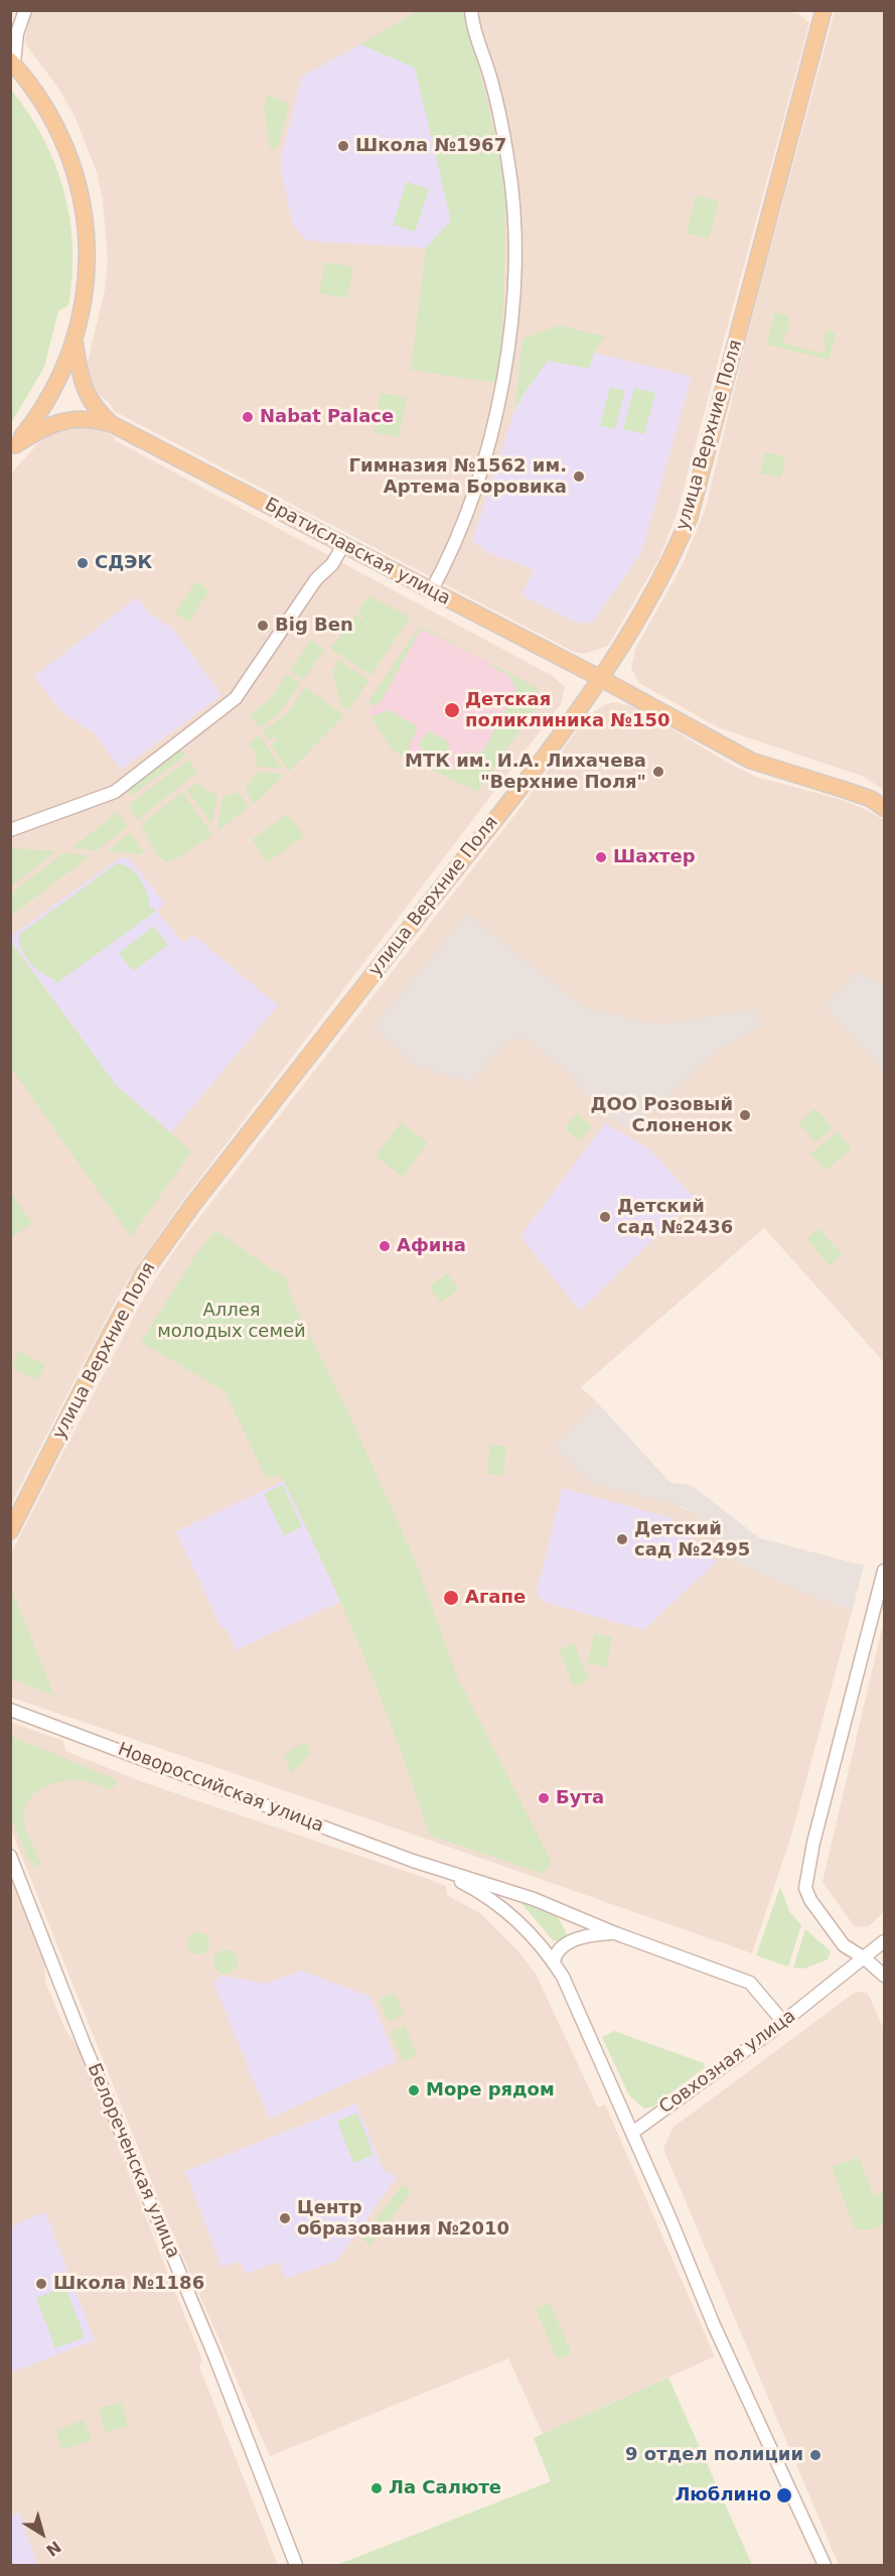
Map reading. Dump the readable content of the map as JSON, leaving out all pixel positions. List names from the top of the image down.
{
  "streets": {
    "main road": ["улица Верхние Поля", "Братиславская улица"],
    "street": ["Новороссийская улица", "Совхозная улица", "Белореченская улица"]
  },
  "crossings": [
    ["улица Верхние Поля", "Братиславская улица"],
    ["Новороссийская улица", "Совхозная улица"]
  ],
  "parks": ["Аллея молодых семей"],
  "places": [
    "Школа №1967",
    "Nabat Palace",
    "Гимназия №1562 им. Артема Боровика",
    "СДЭК",
    "Big Ben",
    "Детская поликлиника №150",
    "МТК им. И.А. Лихачева \"Верхние Поля\"",
    "Шахтер",
    "ДОО Розовый Слоненок",
    "Детский сад №2436",
    "Афина",
    "Детский сад №2495",
    "Агапе",
    "Бута",
    "Море рядом",
    "Центр образования №2010",
    "Школа №1186",
    "9 отдел полиции",
    "Ла Салюте",
    "Люблино"
  ],
  "north": "bottom right"
}
